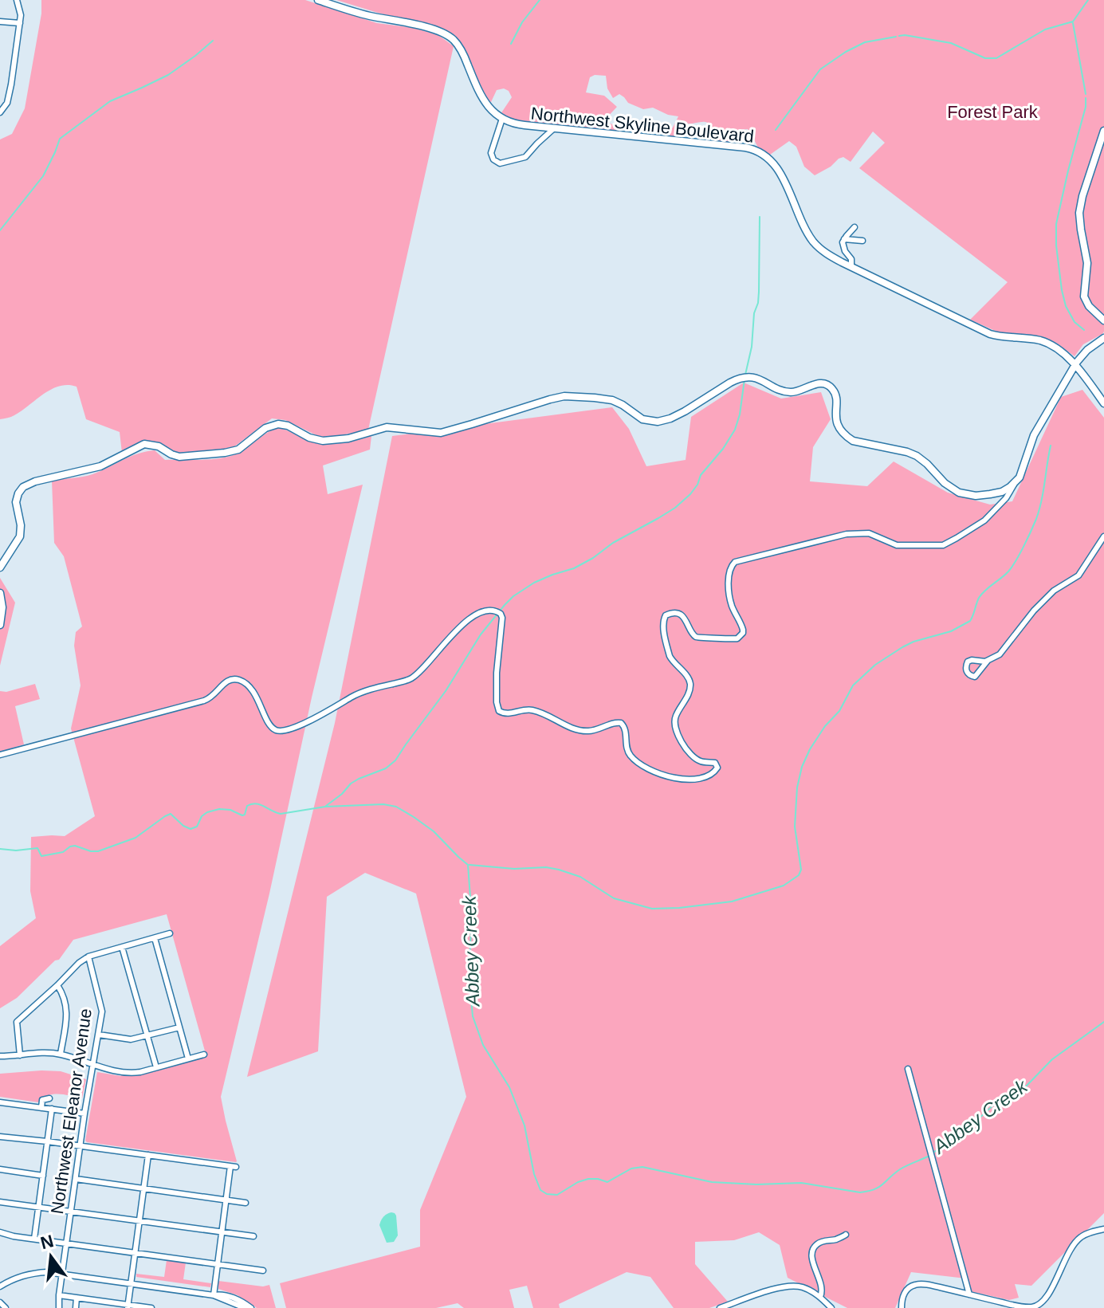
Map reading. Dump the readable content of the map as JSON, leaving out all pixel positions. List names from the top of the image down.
{
  "streets": {
    "main road": ["Northwest Skyline Boulevard"],
    "street": ["Northwest Eleanor Avenue"]
  },
  "water": ["Abbey Creek"],
  "parks": ["Forest Park"],
  "north": "top"
}
